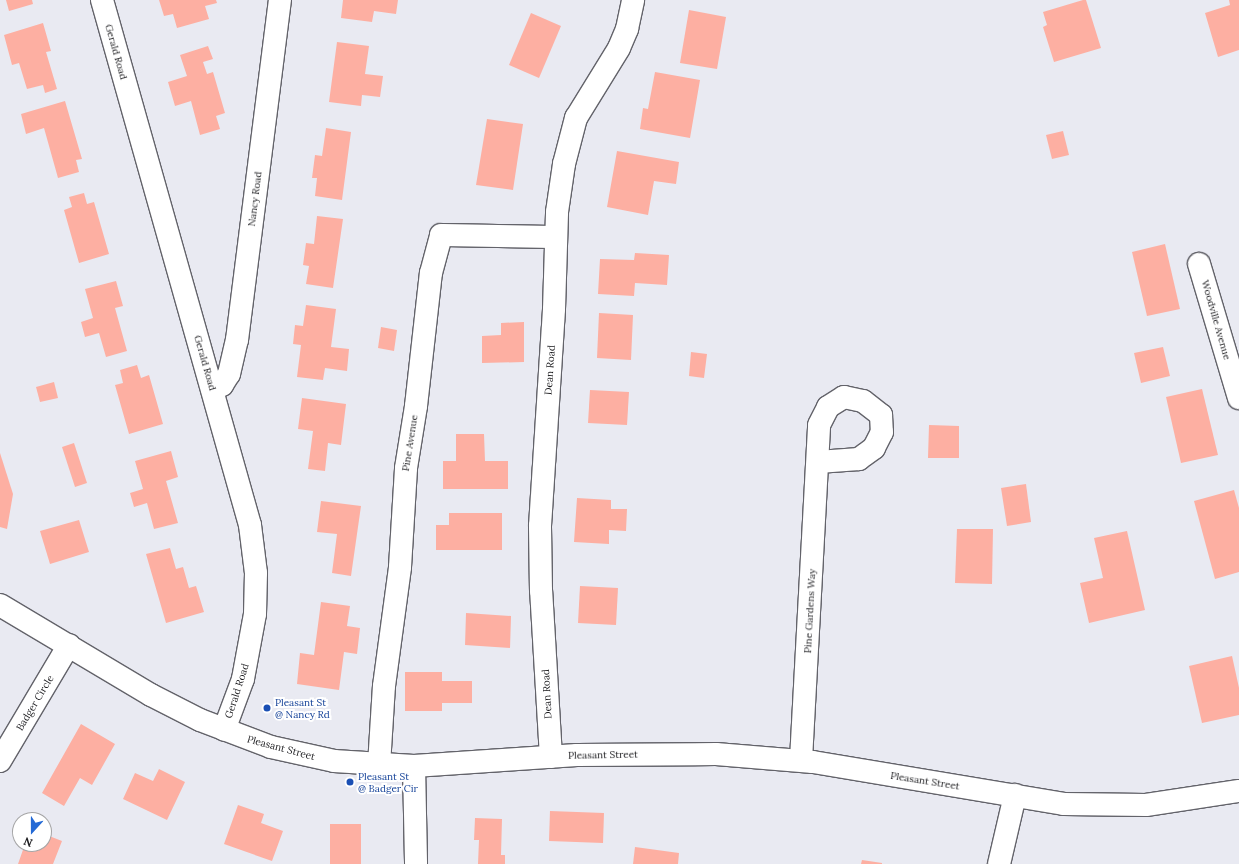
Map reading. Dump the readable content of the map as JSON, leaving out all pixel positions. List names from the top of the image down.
{
  "streets": {
    "street": [
      "Gerald Road",
      "Nancy Road",
      "Woodville Avenue",
      "Dean Road",
      "Pine Avenue",
      "Pine Gardens Way",
      "Badger Circle",
      "Pleasant Street"
    ]
  },
  "crossings": [
    ["Gerald Road", "Nancy Road"],
    ["Gerald Road", "Pleasant Street"],
    ["Dean Road", "Pine Avenue"],
    ["Dean Road", "Pleasant Street"],
    ["Pine Avenue", "Pleasant Street"],
    ["Pine Gardens Way", "Pleasant Street"],
    ["Badger Circle", "Pleasant Street"]
  ],
  "places": ["Pleasant St @ Nancy Rd", "Pleasant St @ Badger Cir"],
  "north": "bottom"
}
